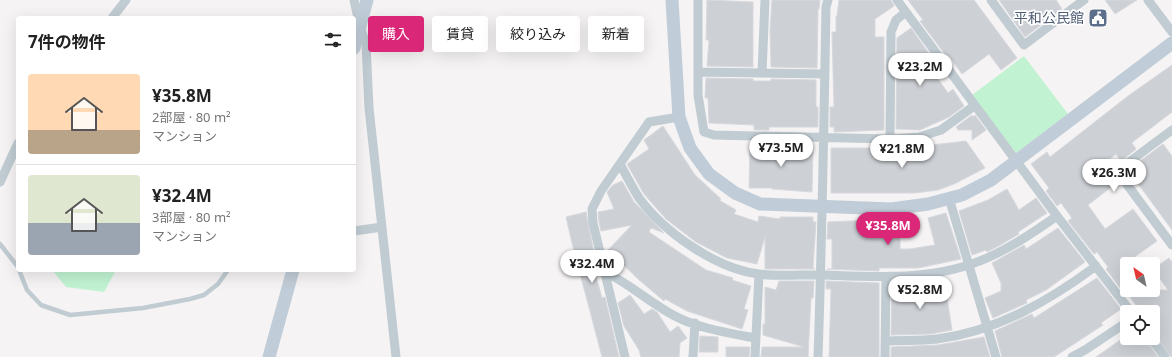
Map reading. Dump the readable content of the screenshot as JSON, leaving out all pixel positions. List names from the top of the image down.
{
  "places": {
    "public building": ["平和公民館"]
  },
  "north": "top left",
  "page": {
    "chip": [
      "購入",
      "賃貸",
      "絞り込み",
      "新着"
    ],
    "heading": "7件の物件",
    "price": [
      "¥23.2M",
      "¥73.5M",
      "¥21.8M",
      "¥26.3M",
      "¥35.8M",
      "¥32.4M",
      "¥52.8M"
    ],
    "list": [
      {
        "name": "¥35.8M",
        "note": "2部屋 · 80 m² · マンション"
      },
      {
        "name": "¥32.4M",
        "note": "3部屋 · 80 m² · マンション"
      }
    ]
  }
}
